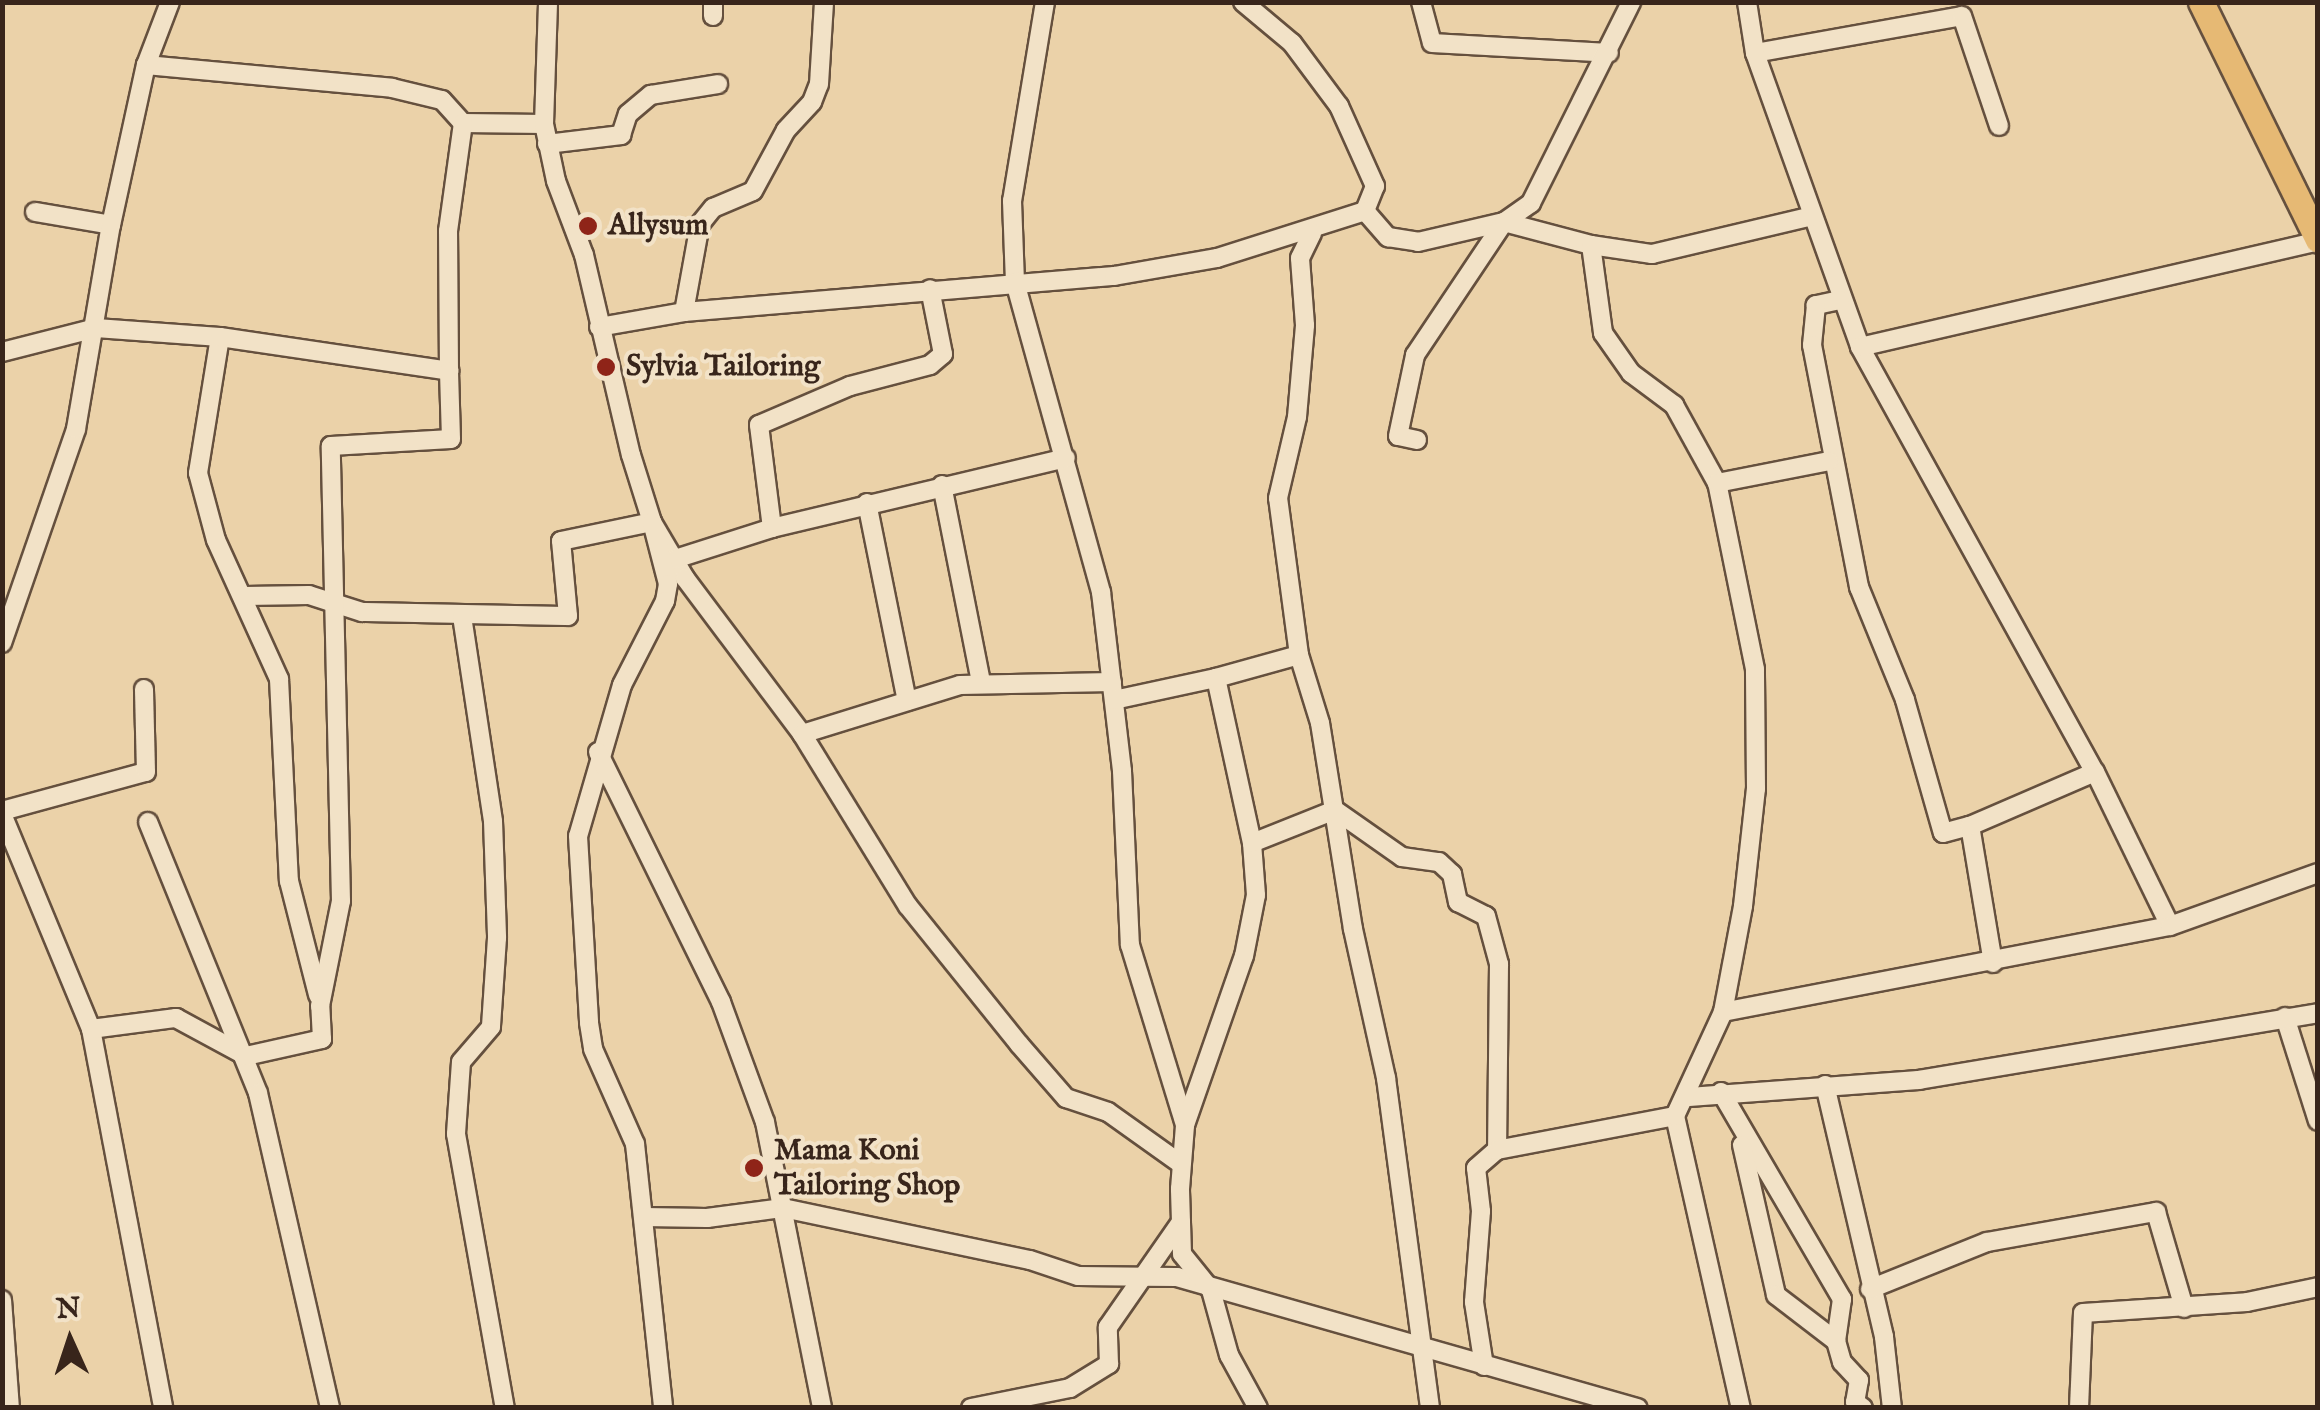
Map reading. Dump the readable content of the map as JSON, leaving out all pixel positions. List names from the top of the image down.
{
  "places": ["Allysum", "Sylvia Tailoring", "Mama Koni Tailoring Shop"],
  "north": "top"
}
